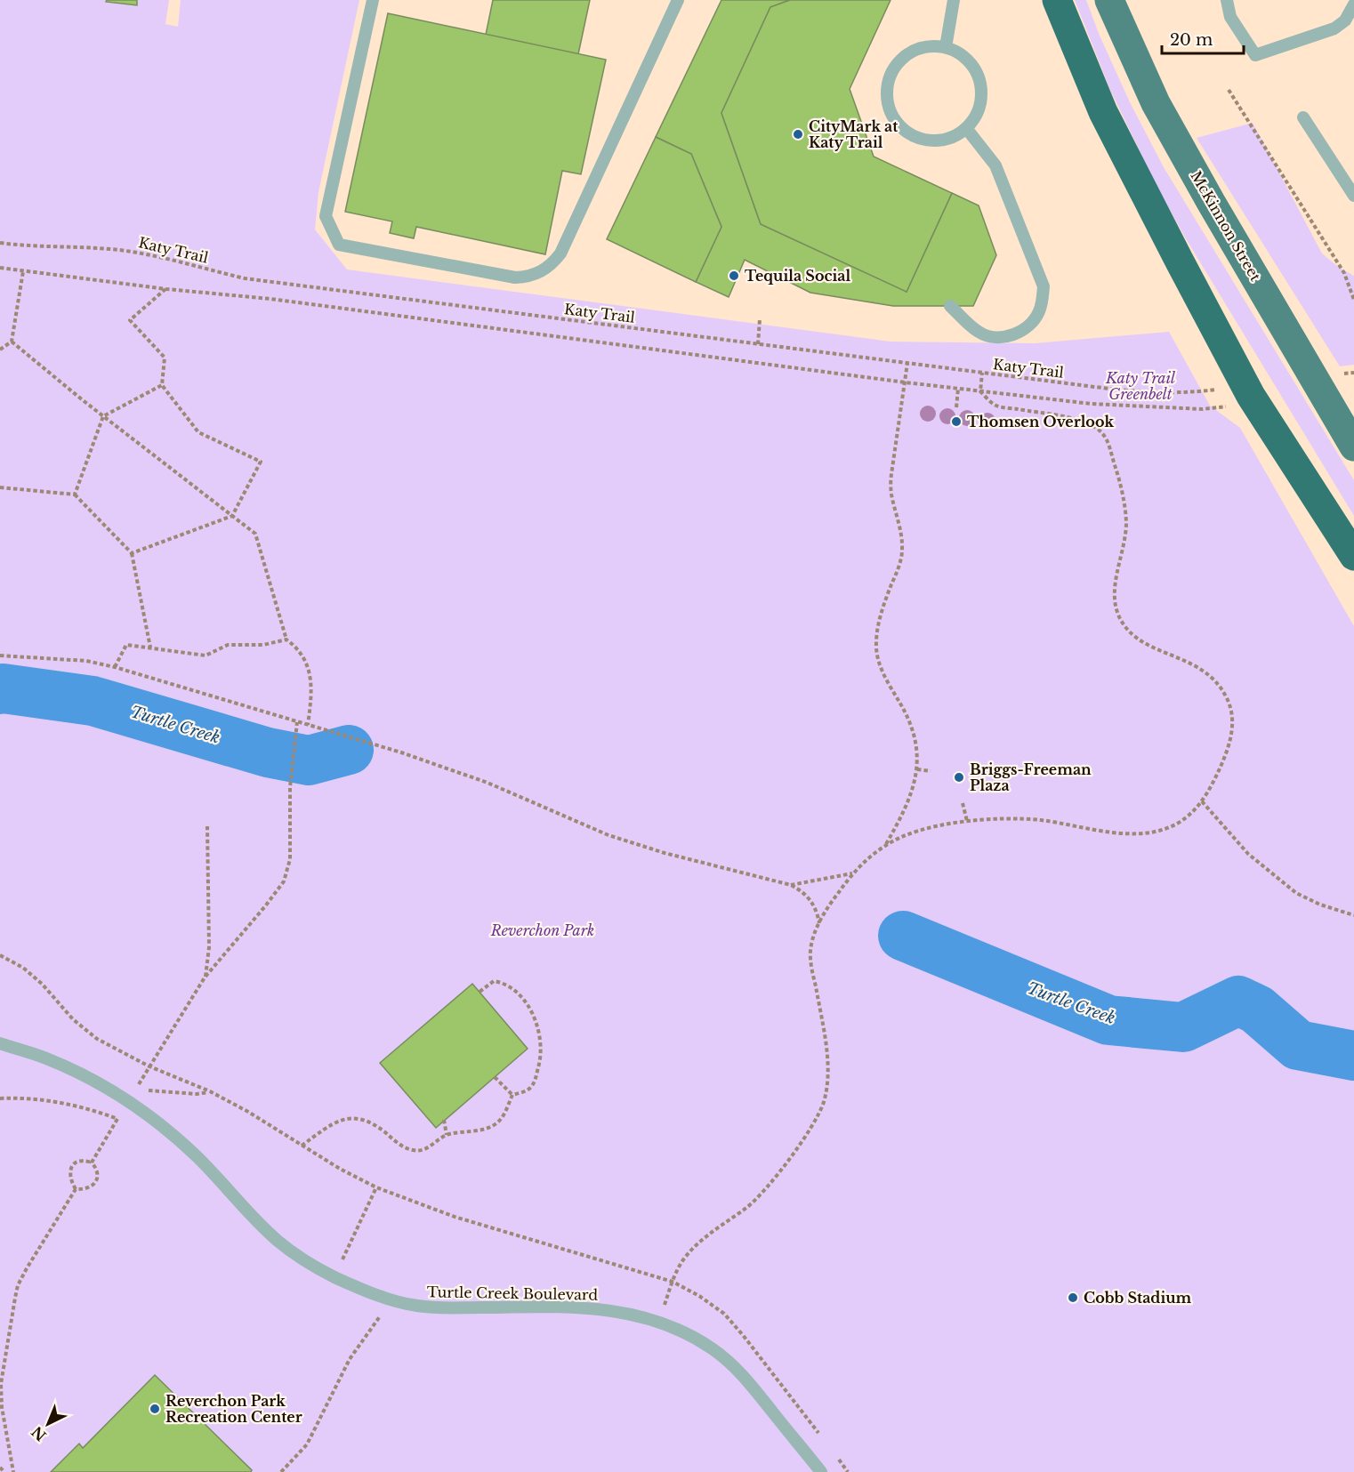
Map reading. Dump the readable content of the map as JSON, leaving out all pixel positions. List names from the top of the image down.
{
  "streets": {
    "main road": ["McKinnon Street"],
    "lane": ["Turtle Creek Boulevard"],
    "path": ["Katy Trail"]
  },
  "water": ["Turtle Creek"],
  "parks": ["Katy Trail Greenbelt", "Reverchon Park"],
  "places": [
    "CityMark at Katy Trail",
    "Tequila Social",
    "Thomsen Overlook",
    "Briggs-Freeman Plaza",
    "Cobb Stadium",
    "Reverchon Park Recreation Center"
  ],
  "scale_bar": "20 m",
  "north": "bottom left"
}
